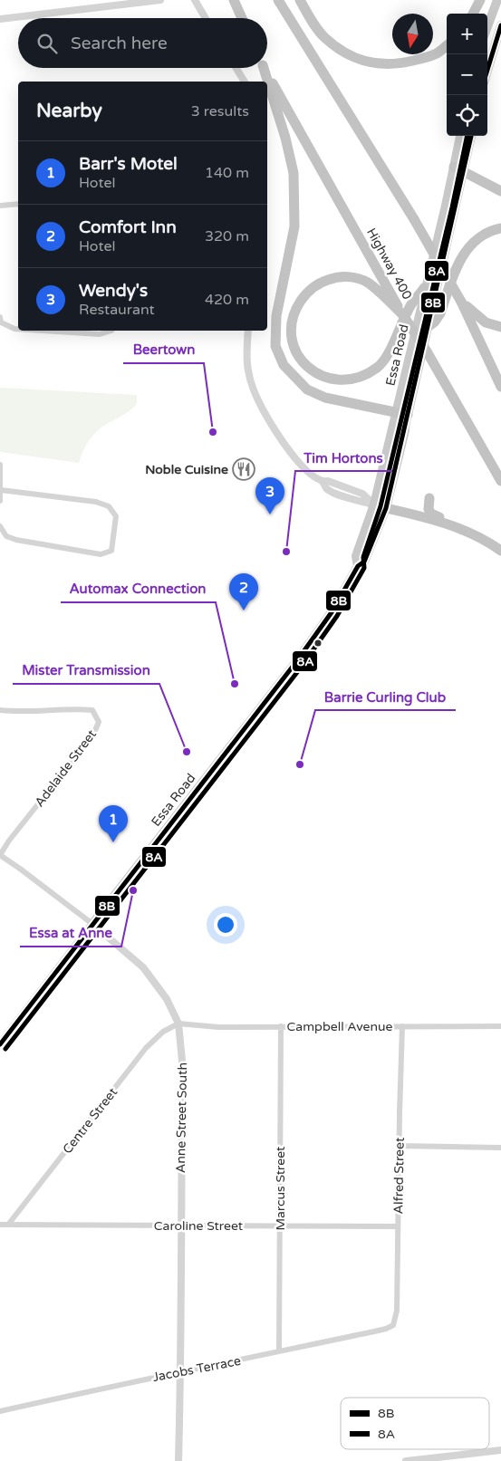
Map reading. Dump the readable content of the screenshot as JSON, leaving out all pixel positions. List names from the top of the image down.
{
  "streets": {
    "highway": ["Highway 400"],
    "main road": ["Essa Road"],
    "street": [
      "Adelaide Street",
      "Campbell Avenue",
      "Anne Street South",
      "Centre Street",
      "Alfred Street",
      "Marcus Street",
      "Caroline Street",
      "Jacobs Terrace"
    ]
  },
  "crossings": [
    ["Essa Road", "Anne Street South"],
    ["Adelaide Street", "Anne Street South"],
    ["Campbell Avenue", "Anne Street South"],
    ["Campbell Avenue", "Centre Street"],
    ["Campbell Avenue", "Alfred Street"],
    ["Campbell Avenue", "Marcus Street"],
    ["Anne Street South", "Centre Street"],
    ["Anne Street South", "Caroline Street"],
    ["Anne Street South", "Jacobs Terrace"],
    ["Centre Street", "Caroline Street"],
    ["Alfred Street", "Caroline Street"],
    ["Alfred Street", "Jacobs Terrace"],
    ["Marcus Street", "Caroline Street"],
    ["Marcus Street", "Jacobs Terrace"]
  ],
  "places": {
    "other": [
      "Beertown",
      "Tim Hortons",
      "Automax Connection",
      "Mister Transmission",
      "Barrie Curling Club",
      "Essa at Anne"
    ],
    "restaurant": ["Noble Cuisine"]
  },
  "lines": ["transit line 8B", "transit line 8A"],
  "legend": ["8B", "8A"],
  "north": "bottom",
  "page": {
    "map_buttons": ["+", "−"],
    "search": "Search here",
    "heading": ["Nearby", "3 results"],
    "list": [
      {
        "mark": "1",
        "name": "Barr's Motel",
        "note": "Hotel",
        "value": "140 m"
      },
      {
        "mark": "2",
        "name": "Comfort Inn",
        "note": "Hotel",
        "value": "320 m"
      },
      {
        "mark": "3",
        "name": "Wendy's",
        "note": "Restaurant",
        "value": "420 m"
      }
    ],
    "pins": ["3", "2", "1"]
  }
}
